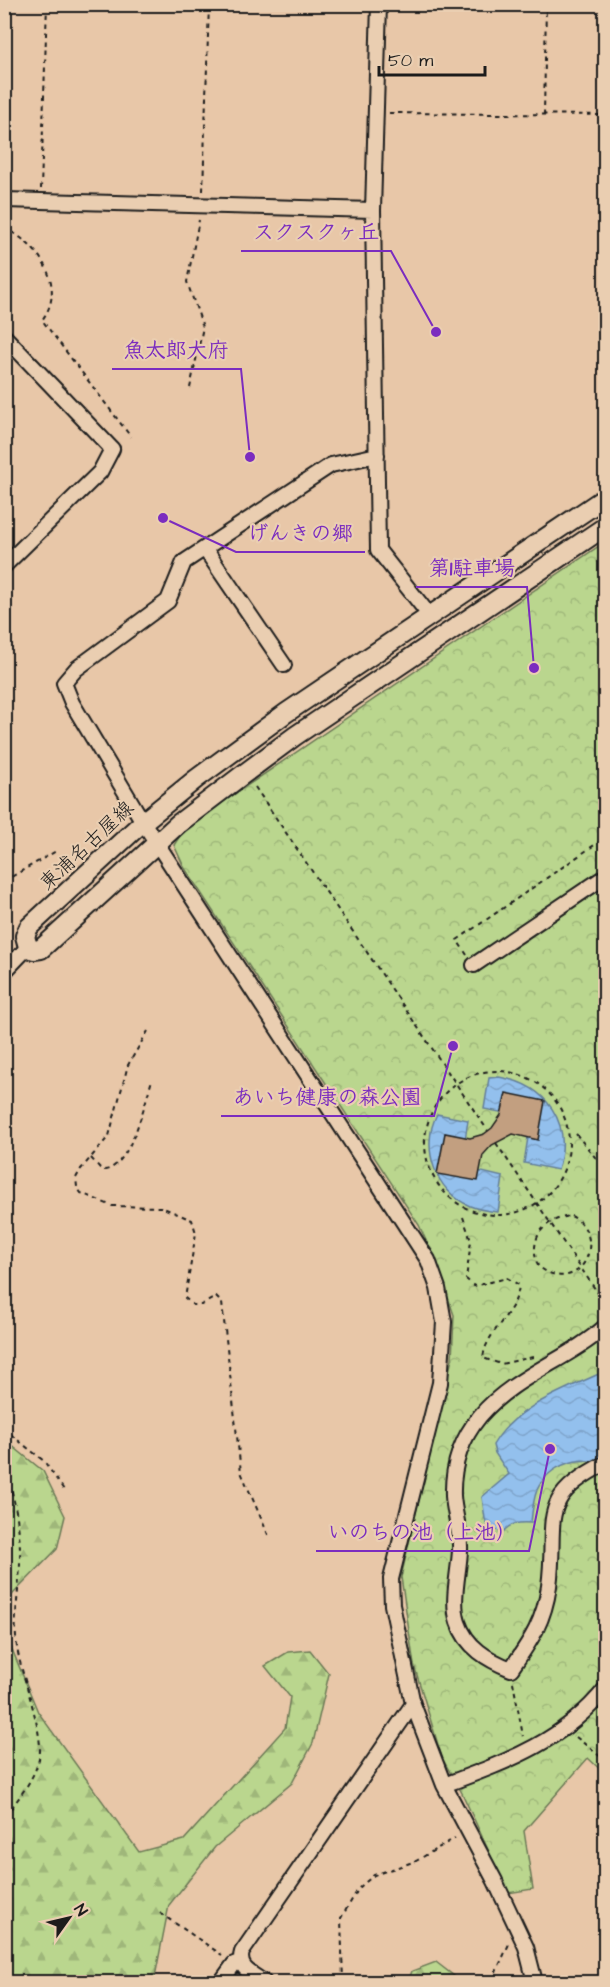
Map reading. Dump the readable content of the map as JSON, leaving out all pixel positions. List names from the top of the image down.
{
  "streets": {
    "main road": ["東浦名古屋線"]
  },
  "places": [
    "スクスクヶ丘",
    "魚太郎大府",
    "げんきの郷",
    "第1駐車場",
    "あいち健康の森公園",
    "いのちの池（上池）"
  ],
  "scale_bar": "50 m",
  "north": "top right"
}
